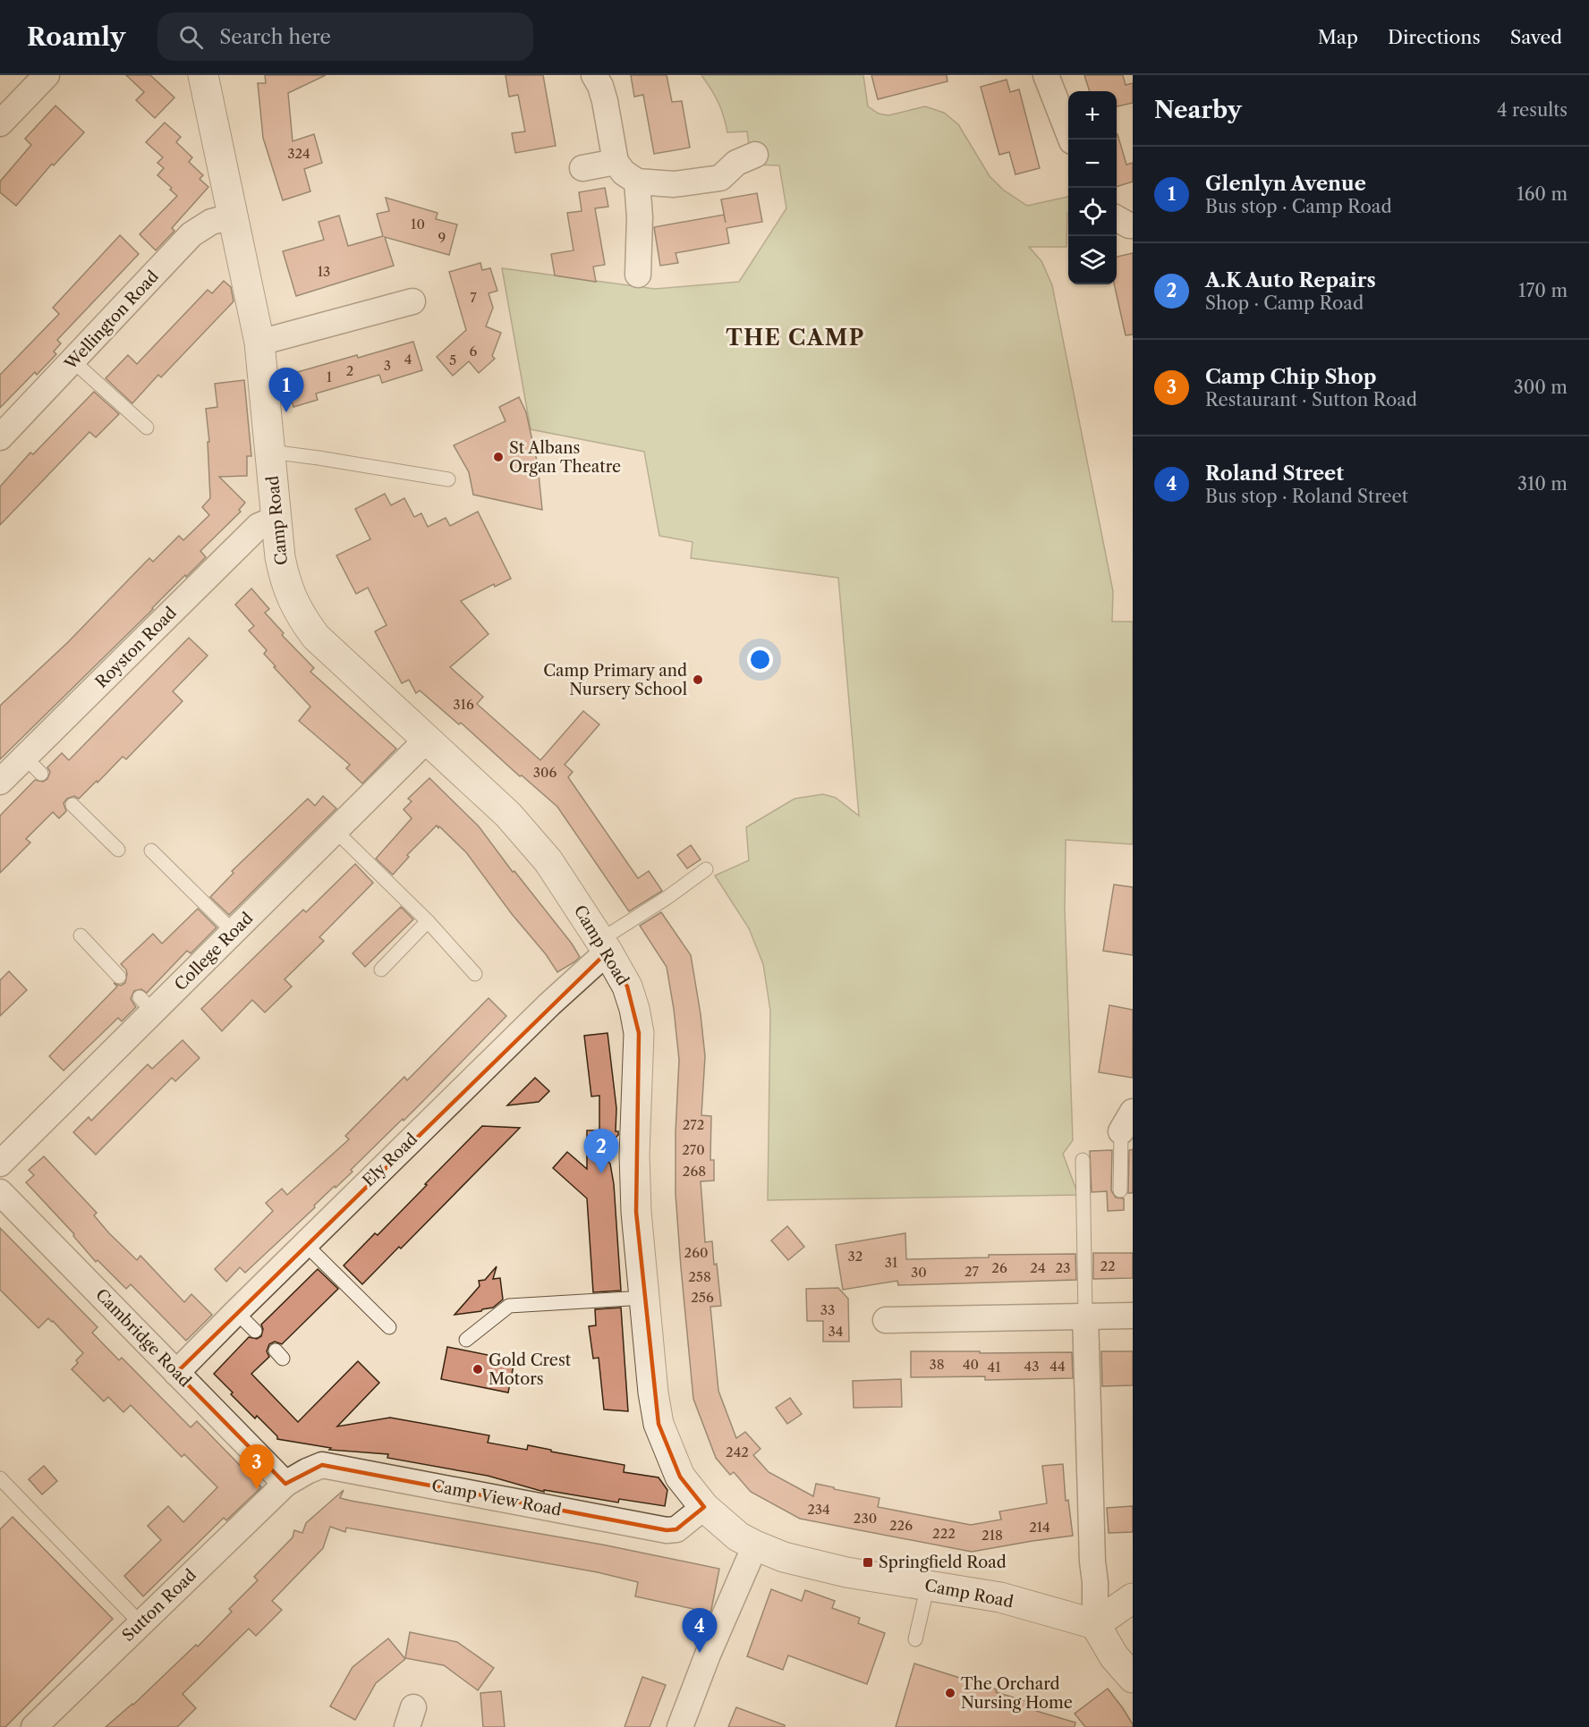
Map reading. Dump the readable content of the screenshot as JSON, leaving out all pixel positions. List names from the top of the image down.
{
  "streets": {
    "street": [
      "Wellington Road",
      "Camp Road",
      "Royston Road",
      "College Road",
      "Ely Road",
      "Cambridge Road",
      "Camp View Road",
      "Sutton Road"
    ]
  },
  "crossings": [
    ["Wellington Road", "Camp Road"],
    ["Camp Road", "Royston Road"],
    ["Camp Road", "College Road"],
    ["Camp Road", "Ely Road"],
    ["Camp Road", "Camp View Road"],
    ["Ely Road", "Cambridge Road"],
    ["Cambridge Road", "Camp View Road"],
    ["Cambridge Road", "Sutton Road"],
    ["Camp View Road", "Sutton Road"]
  ],
  "districts": ["THE CAMP"],
  "places": {
    "other": [
      "St Albans Organ Theatre",
      "Camp Primary and Nursery School",
      "Gold Crest Motors",
      "The Orchard Nursing Home"
    ],
    "transit": ["Springfield Road"]
  },
  "house_numbers": [
    "324",
    "10",
    "9",
    "13",
    "7",
    "6",
    "4",
    "5",
    "3",
    "2",
    "1",
    "316",
    "306",
    "272",
    "270",
    "268",
    "260",
    "32",
    "31",
    "22",
    "26",
    "24",
    "23",
    "27",
    "30",
    "258",
    "256",
    "33",
    "34",
    "38",
    "40",
    "43",
    "44",
    "41",
    "242",
    "234",
    "230",
    "226",
    "214",
    "222",
    "218"
  ],
  "page": {
    "header": "Roamly",
    "search": "Search here",
    "nav": ["Map", "Directions", "Saved"],
    "heading": ["Nearby", "4 results"],
    "map_buttons": ["+", "−"],
    "list": [
      {
        "mark": "1",
        "name": "Glenlyn Avenue",
        "note": "Bus stop · Camp Road",
        "value": "160 m"
      },
      {
        "mark": "2",
        "name": "A.K Auto Repairs",
        "note": "Shop · Camp Road",
        "value": "170 m"
      },
      {
        "mark": "3",
        "name": "Camp Chip Shop",
        "note": "Restaurant · Sutton Road",
        "value": "300 m"
      },
      {
        "mark": "4",
        "name": "Roland Street",
        "note": "Bus stop · Roland Street",
        "value": "310 m"
      }
    ],
    "pins": [
      "1",
      "2",
      "3",
      "4"
    ]
  }
}
